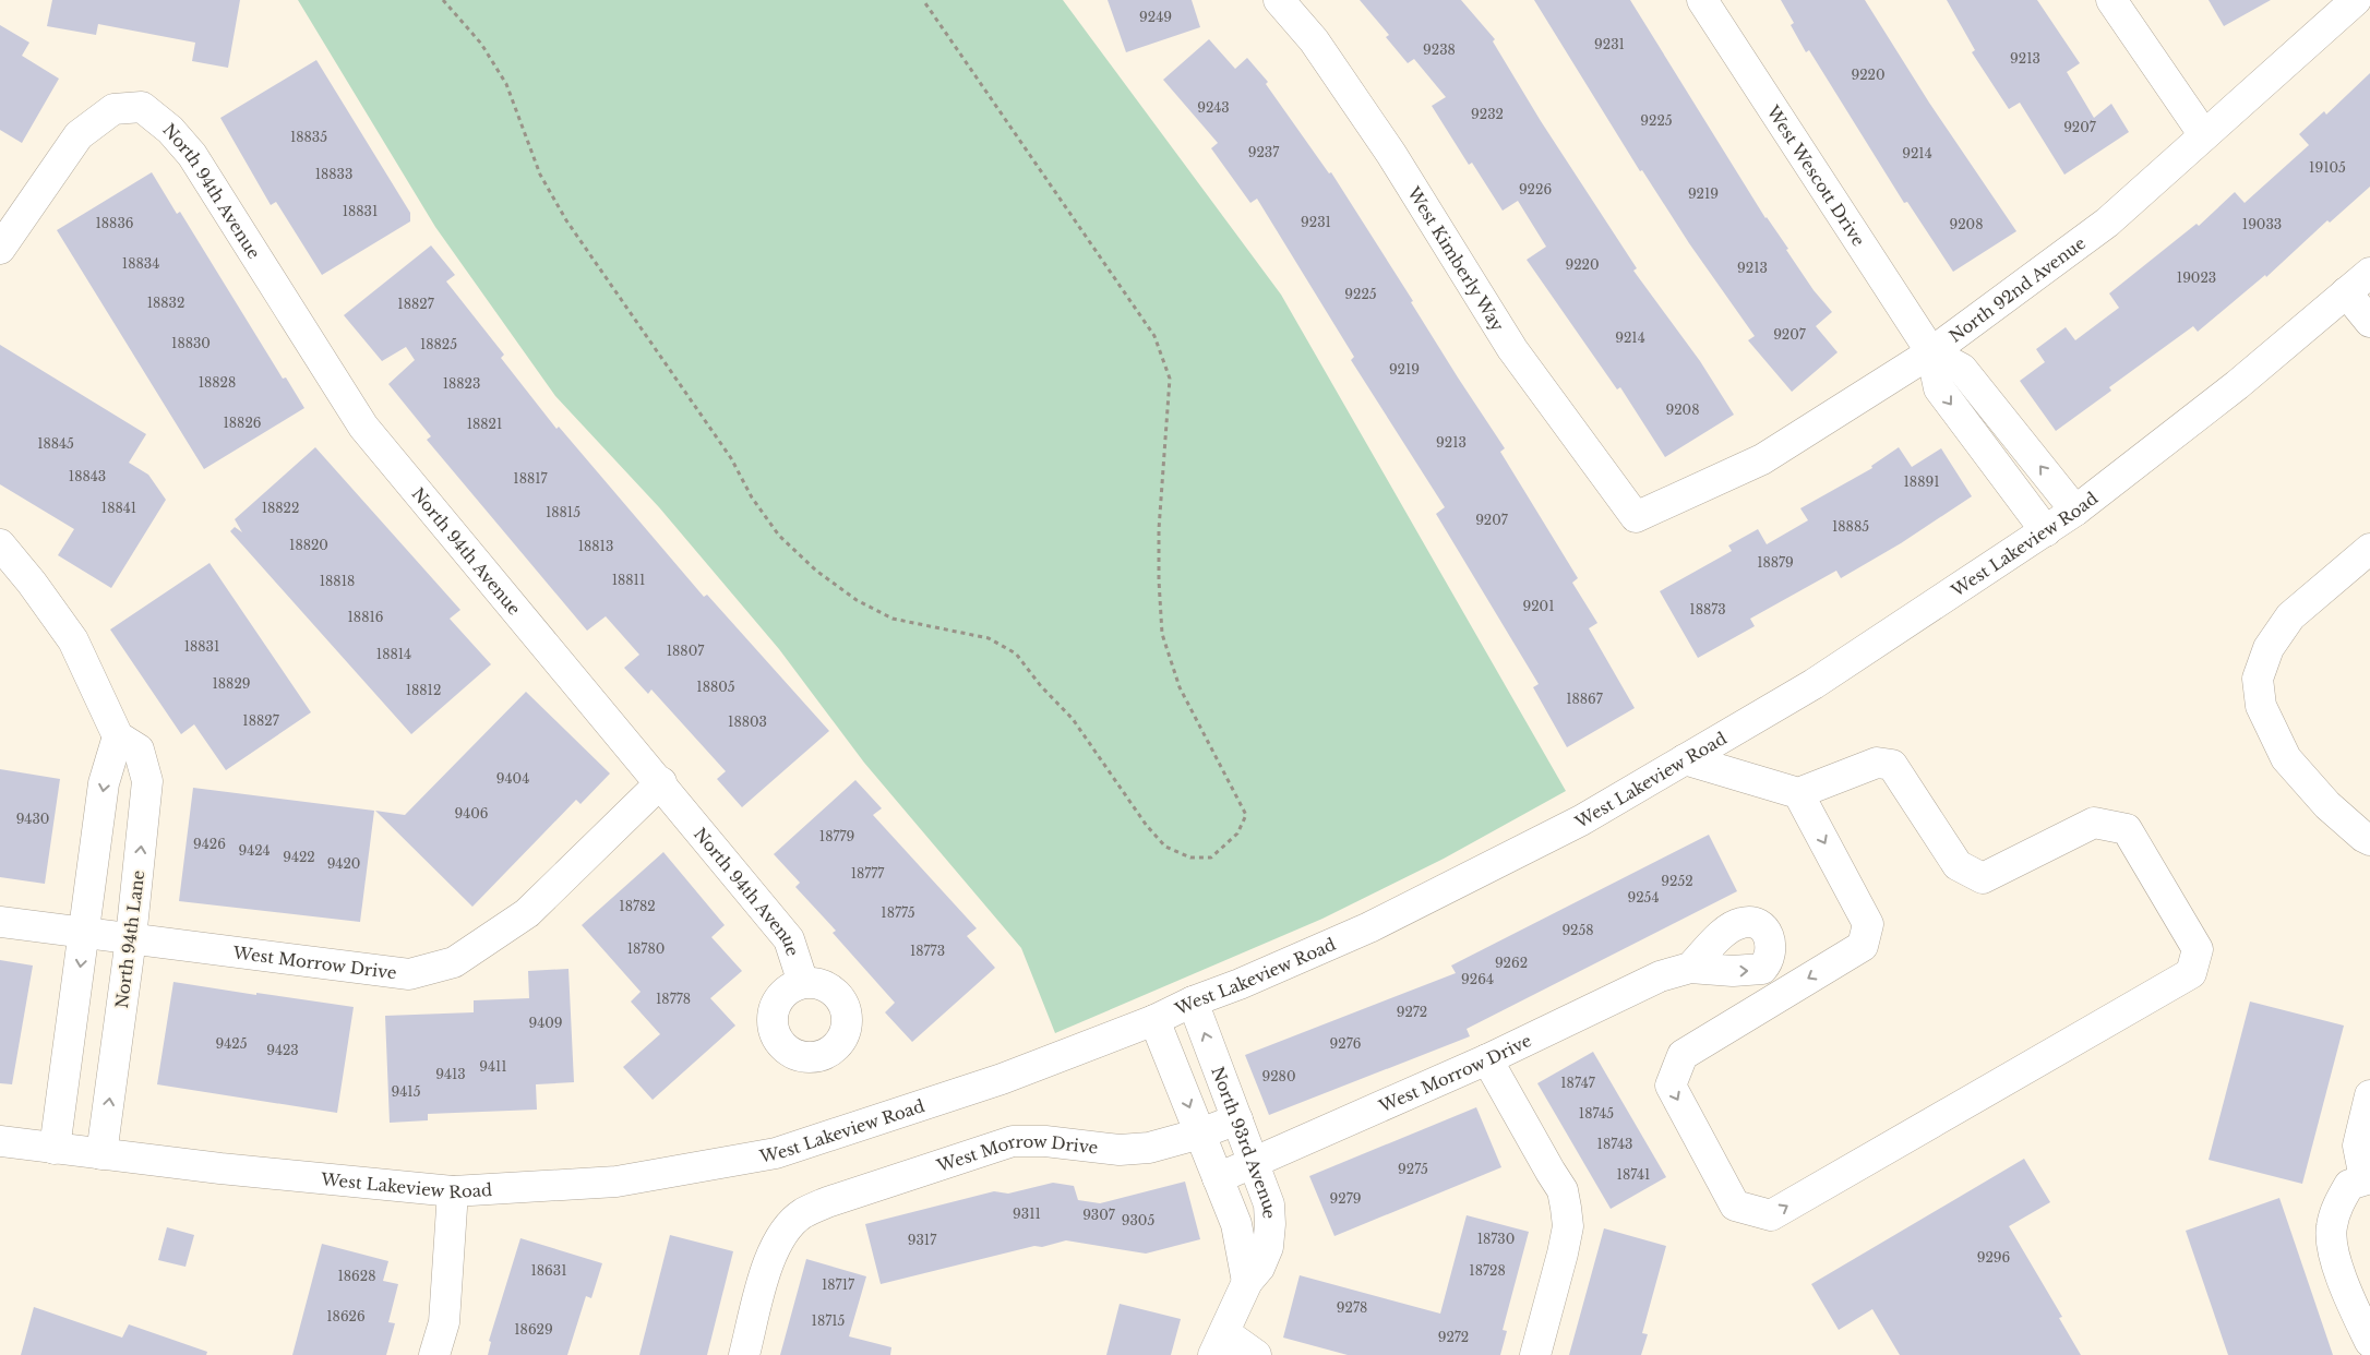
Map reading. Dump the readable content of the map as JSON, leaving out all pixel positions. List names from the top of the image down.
{
  "streets": {
    "street": [
      "West Wescott Drive",
      "North 94th Avenue",
      "West Kimberly Way",
      "North 92nd Avenue",
      "West Lakeview Road",
      "North 94th Lane",
      "West Morrow Drive",
      "North 93rd Avenue"
    ]
  },
  "crossings": [
    ["West Wescott Drive", "North 92nd Avenue"],
    ["West Wescott Drive", "West Lakeview Road"],
    ["North 94th Avenue", "West Morrow Drive"],
    ["West Kimberly Way", "North 92nd Avenue"],
    ["West Lakeview Road", "North 94th Lane"],
    ["West Lakeview Road", "North 93rd Avenue"],
    ["North 94th Lane", "West Morrow Drive"],
    ["West Morrow Drive", "North 93rd Avenue"]
  ],
  "house_numbers": [
    "9249",
    "9231",
    "9238",
    "9213",
    "9220",
    "9243",
    "9232",
    "9225",
    "9207",
    "18835",
    "9237",
    "9214",
    "19105",
    "18833",
    "9226",
    "9219",
    "18831",
    "9231",
    "18836",
    "9208",
    "19033",
    "18834",
    "9220",
    "9213",
    "19023",
    "9225",
    "18832",
    "18827",
    "9207",
    "9214",
    "18830",
    "18825",
    "9219",
    "18828",
    "18823",
    "9208",
    "18826",
    "18821",
    "9213",
    "18845",
    "18843",
    "18817",
    "18891",
    "18841",
    "18822",
    "18815",
    "9207",
    "18885",
    "18820",
    "18813",
    "18879",
    "18811",
    "18818",
    "9201",
    "18873",
    "18816",
    "18831",
    "18807",
    "18814",
    "18829",
    "18805",
    "18812",
    "18867",
    "18827",
    "18803",
    "9404",
    "9406",
    "9430",
    "18779",
    "9426",
    "9424",
    "9422",
    "9420",
    "18777",
    "9252",
    "9254",
    "18782",
    "18775",
    "9258",
    "18780",
    "18773",
    "9262",
    "9264",
    "18778",
    "9272",
    "9409",
    "9425",
    "9276",
    "9423",
    "9411",
    "9413",
    "9280",
    "18747",
    "9415",
    "18745",
    "18743",
    "9275",
    "18741",
    "9279",
    "9311",
    "9307",
    "9305",
    "18730",
    "9317",
    "9296",
    "18631",
    "18728",
    "18628",
    "18717",
    "9278",
    "18626",
    "18715",
    "18629",
    "9272"
  ]
}
